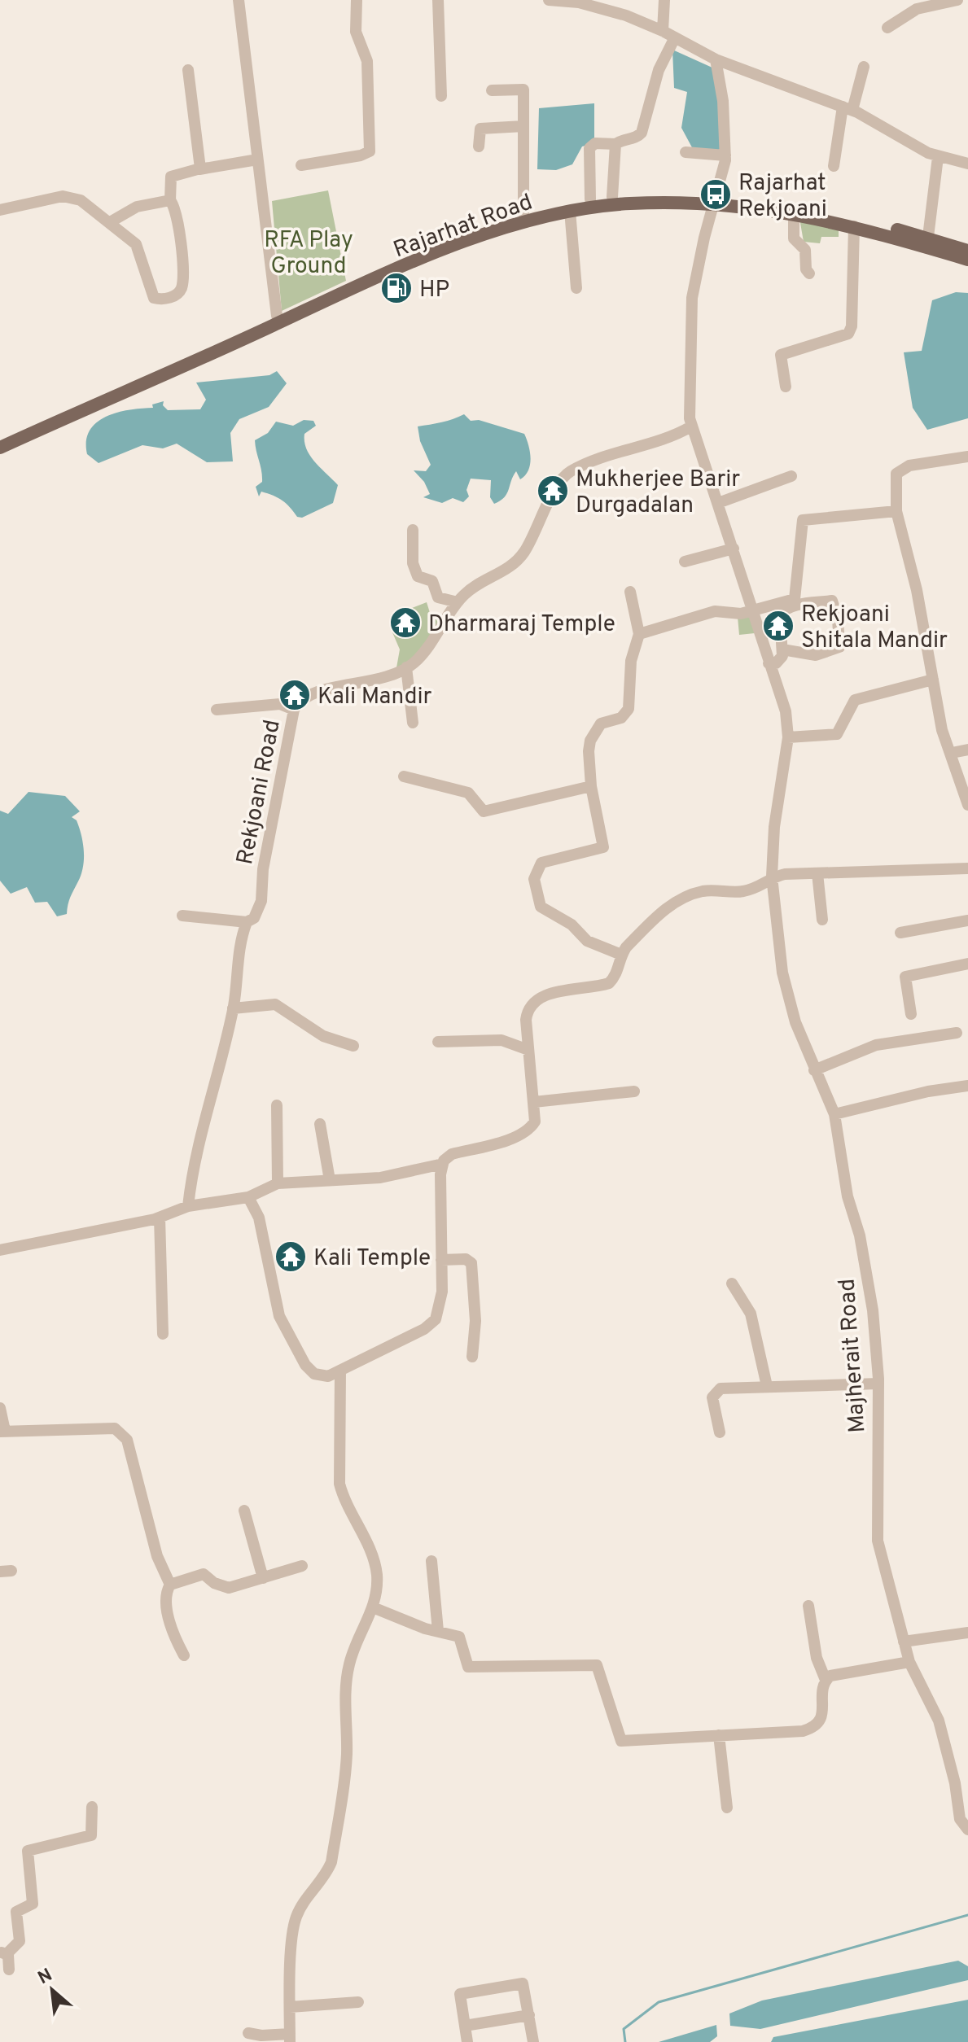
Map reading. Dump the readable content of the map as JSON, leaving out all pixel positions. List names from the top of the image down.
{
  "streets": {
    "main road": ["Rajarhat Road"],
    "street": ["Rekjoani Road", "Majherait Road"]
  },
  "parks": ["RFA Play Ground"],
  "places": {
    "bus stop": ["Rajarhat Rekjoani"],
    "fuel station": ["HP"],
    "temple": [
      "Mukherjee Barir Durgadalan",
      "Dharmaraj Temple",
      "Rekjoani Shitala Mandir",
      "Kali Mandir",
      "Kali Temple"
    ]
  },
  "north": "top left"
}
